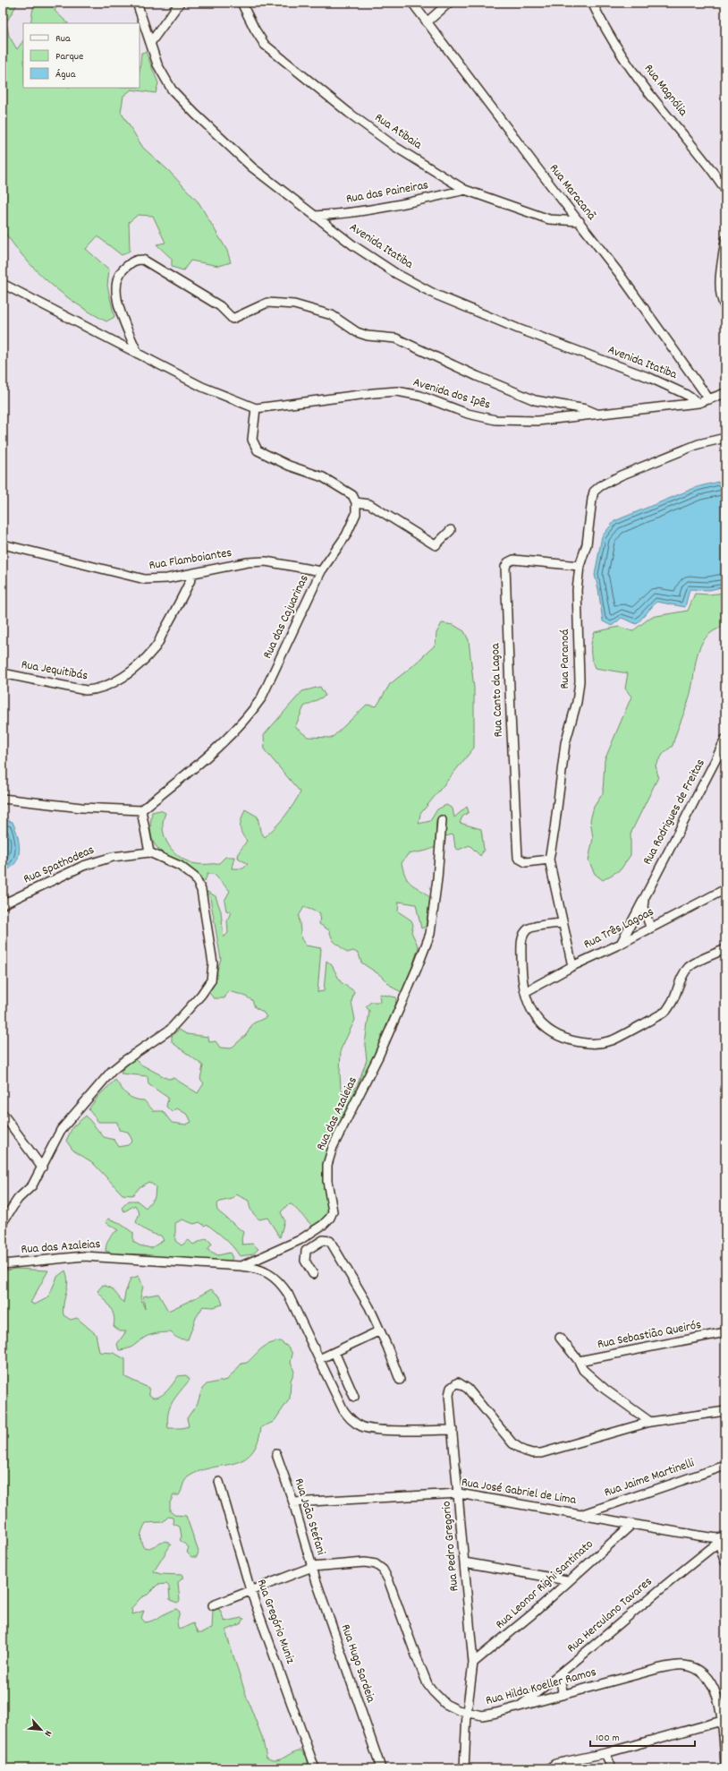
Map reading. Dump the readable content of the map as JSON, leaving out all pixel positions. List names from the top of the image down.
{
  "streets": {
    "street": [
      "Rua Magnólia",
      "Rua Atibaia",
      "Rua das Paineiras",
      "Rua Maracanã",
      "Avenida Itatiba",
      "Avenida dos Ipês",
      "Rua Flamboiantes",
      "Rua das Cajuarinas",
      "Rua Paranoá",
      "Rua Jequitibás",
      "Rua Canto da Lagoa",
      "Rua Rodrigues de Freitas",
      "Rua Spathodeas",
      "Rua Três Lagoas",
      "Rua das Azaleias",
      "Rua Sebastião Queirós",
      "Rua Jaime Martinelli",
      "Rua José Gabriel de Lima",
      "Rua João Stefani",
      "Rua Pedro Gregorio",
      "Rua Leonor Righi Santinato",
      "Rua Herculano Tavares",
      "Rua Gregório Muniz",
      "Rua Hugo Sardeia",
      "Rua Hilda Koeller Ramos"
    ]
  },
  "crossings": [
    ["Rua Atibaia", "Rua das Paineiras"],
    ["Rua Atibaia", "Rua Maracanã"],
    ["Rua das Paineiras", "Avenida Itatiba"],
    ["Rua Maracanã", "Avenida dos Ipês"],
    ["Avenida Itatiba", "Avenida dos Ipês"],
    ["Rua Flamboiantes", "Rua das Cajuarinas"],
    ["Rua Flamboiantes", "Rua Jequitibás"],
    ["Rua Paranoá", "Rua Canto da Lagoa"],
    ["Rua Paranoá", "Rua Três Lagoas"],
    ["Rua Rodrigues de Freitas", "Rua Três Lagoas"],
    ["Rua Jaime Martinelli", "Rua José Gabriel de Lima"],
    ["Rua José Gabriel de Lima", "Rua João Stefani"],
    ["Rua José Gabriel de Lima", "Rua Pedro Gregorio"],
    ["Rua José Gabriel de Lima", "Rua Leonor Righi Santinato"],
    ["Rua José Gabriel de Lima", "Rua Herculano Tavares"],
    ["Rua João Stefani", "Rua Gregório Muniz"],
    ["Rua João Stefani", "Rua Hugo Sardeia"],
    ["Rua João Stefani", "Rua Hilda Koeller Ramos"],
    ["Rua Pedro Gregorio", "Rua Leonor Righi Santinato"],
    ["Rua Pedro Gregorio", "Rua Hilda Koeller Ramos"],
    ["Rua Herculano Tavares", "Rua Hilda Koeller Ramos"],
    ["Rua Hugo Sardeia", "Rua Hilda Koeller Ramos"]
  ],
  "legend": ["Rua", "Parque", "Água"],
  "scale_bar": "100 m",
  "north": "bottom right"
}
